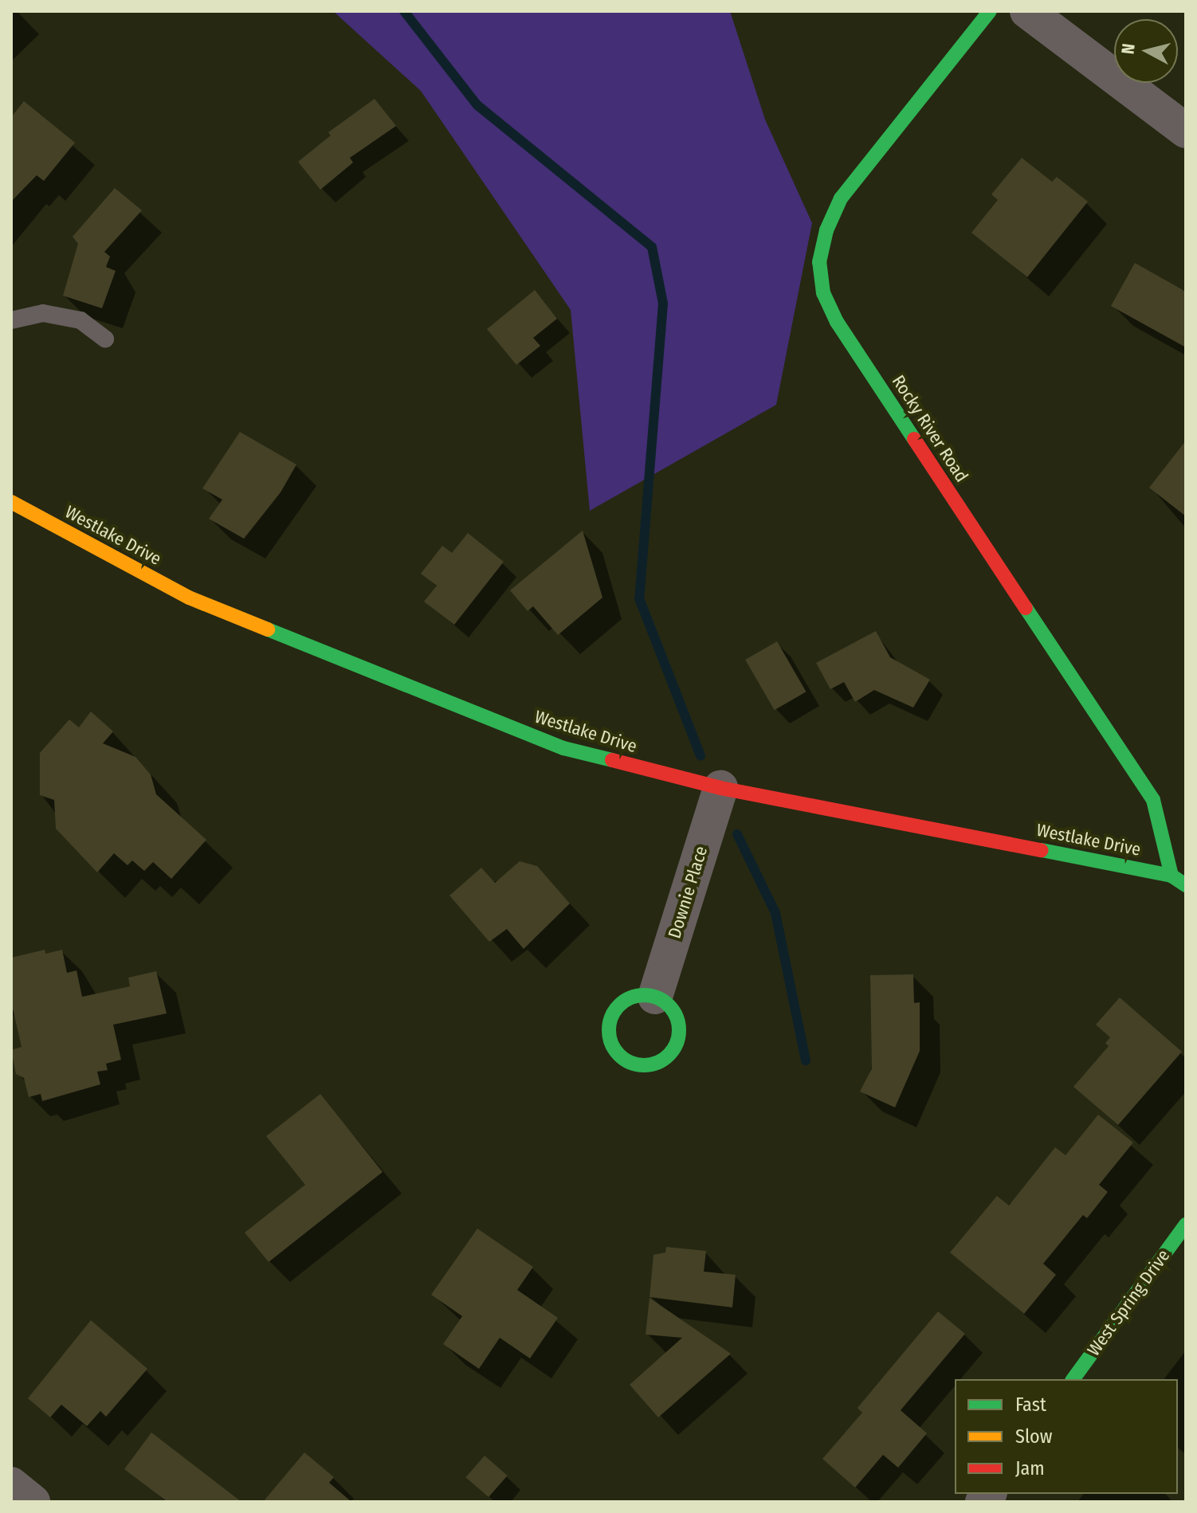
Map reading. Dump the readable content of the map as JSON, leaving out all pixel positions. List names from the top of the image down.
{
  "streets": {
    "street": [
      "Rocky River Road",
      "Westlake Drive",
      "Downie Place",
      "West Spring Drive"
    ]
  },
  "crossings": [
    ["Rocky River Road", "Westlake Drive"],
    ["Westlake Drive", "Downie Place"]
  ],
  "legend": ["Fast", "Slow", "Jam"],
  "north": "left"
}
